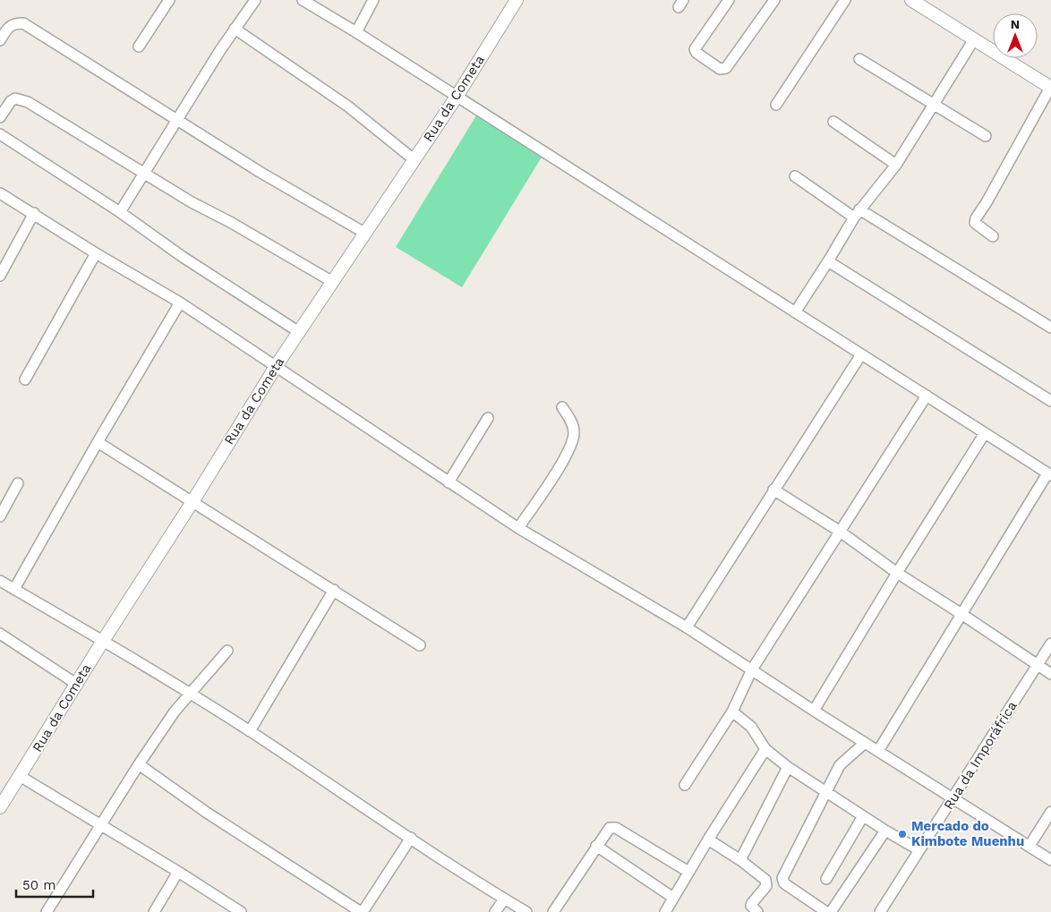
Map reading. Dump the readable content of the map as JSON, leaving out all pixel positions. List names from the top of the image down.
{
  "streets": {
    "street": ["Rua da Cometa", "Rua da Imporáfrica"]
  },
  "places": ["Mercado do Kimbote Muenhu"],
  "scale_bar": "50 m",
  "north": "top"
}
